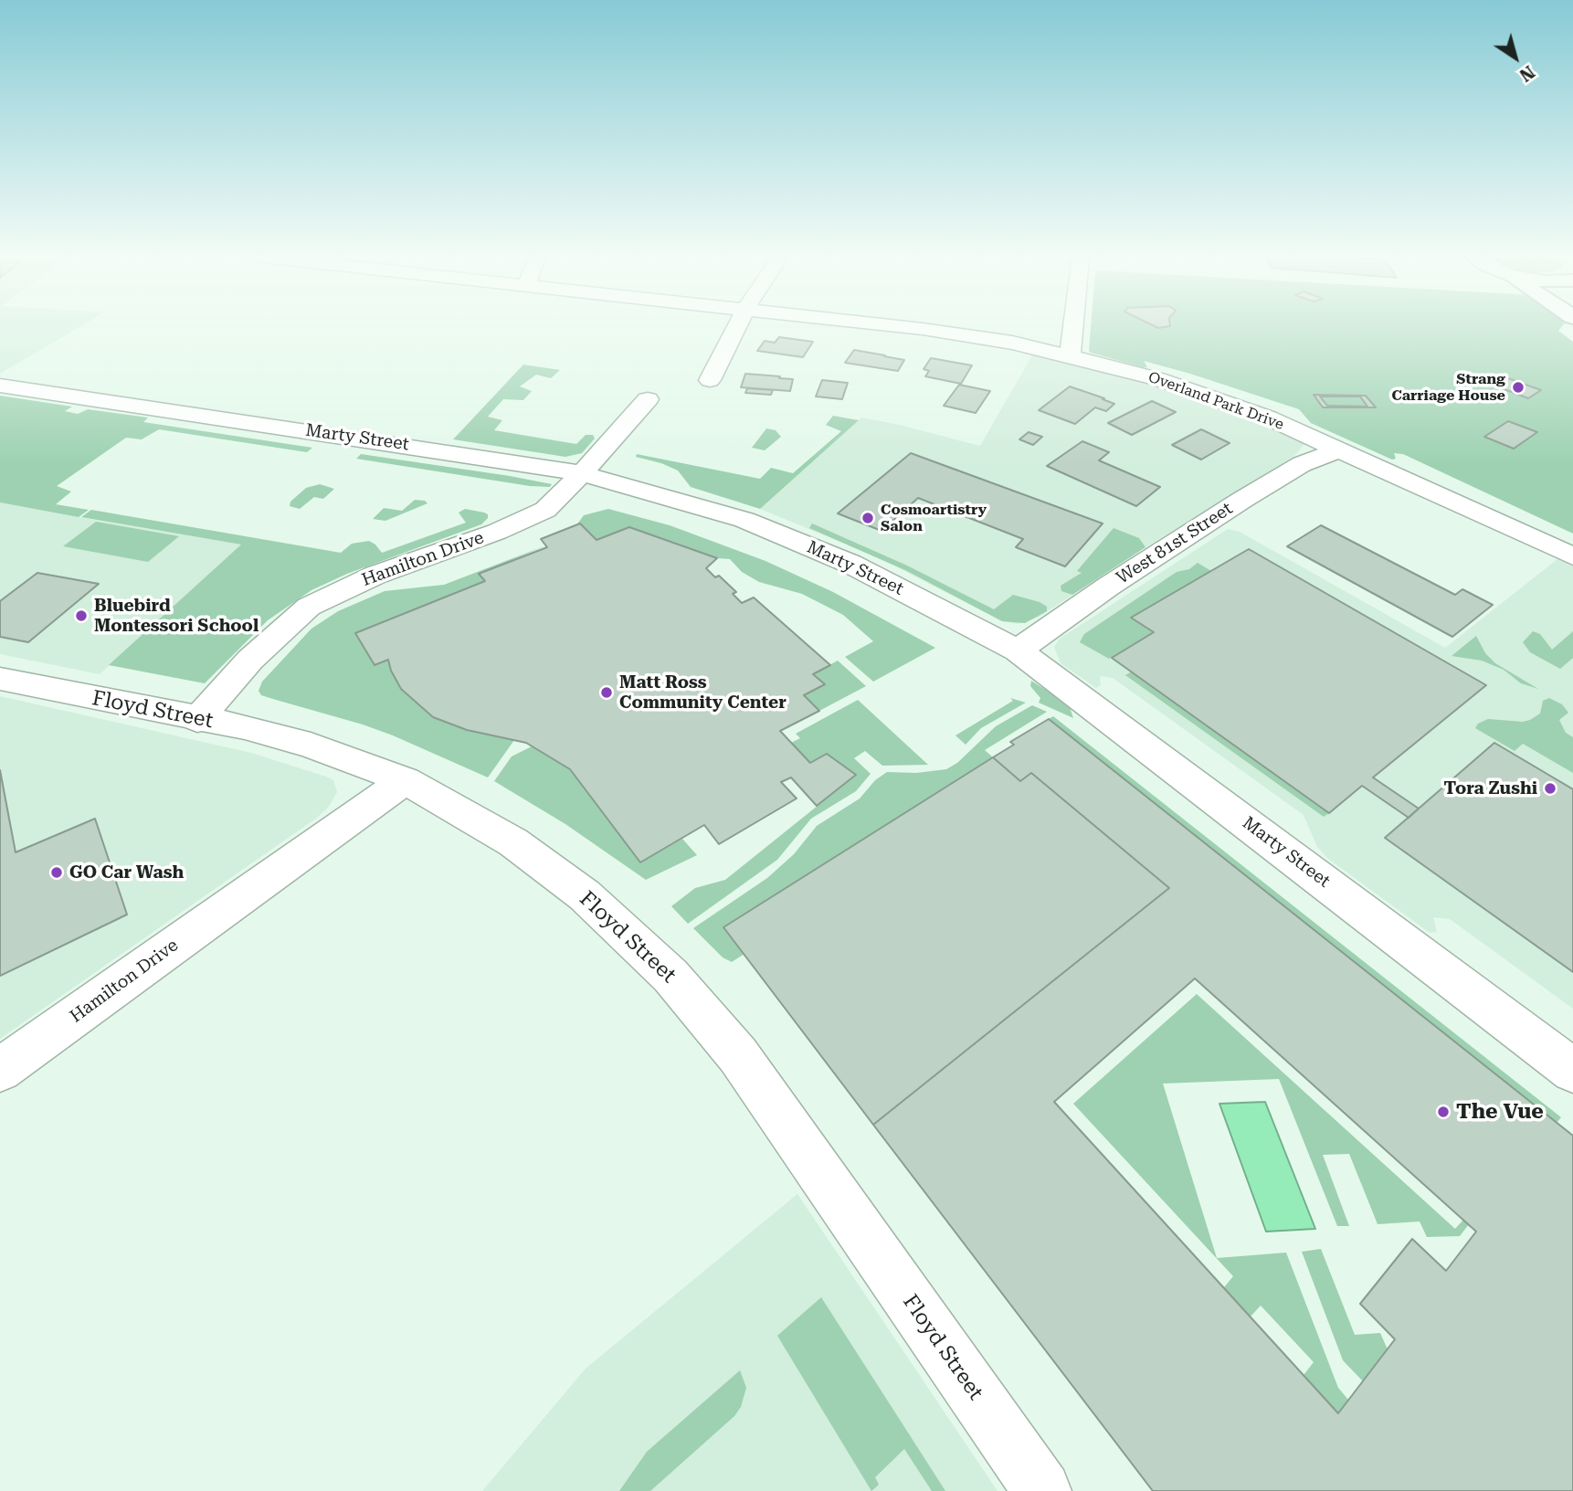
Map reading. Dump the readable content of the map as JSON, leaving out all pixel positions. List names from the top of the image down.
{
  "streets": {
    "street": [
      "Overland Park Drive",
      "Marty Street",
      "West 81st Street",
      "Hamilton Drive",
      "Floyd Street"
    ]
  },
  "crossings": [
    ["Overland Park Drive", "West 81st Street"],
    ["Marty Street", "West 81st Street"],
    ["Marty Street", "Hamilton Drive"],
    ["Hamilton Drive", "Floyd Street"]
  ],
  "places": [
    "Strang Carriage House",
    "Cosmoartistry Salon",
    "Bluebird Montessori School",
    "Matt Ross Community Center",
    "Tora Zushi",
    "GO Car Wash",
    "The Vue"
  ],
  "north": "bottom right"
}
